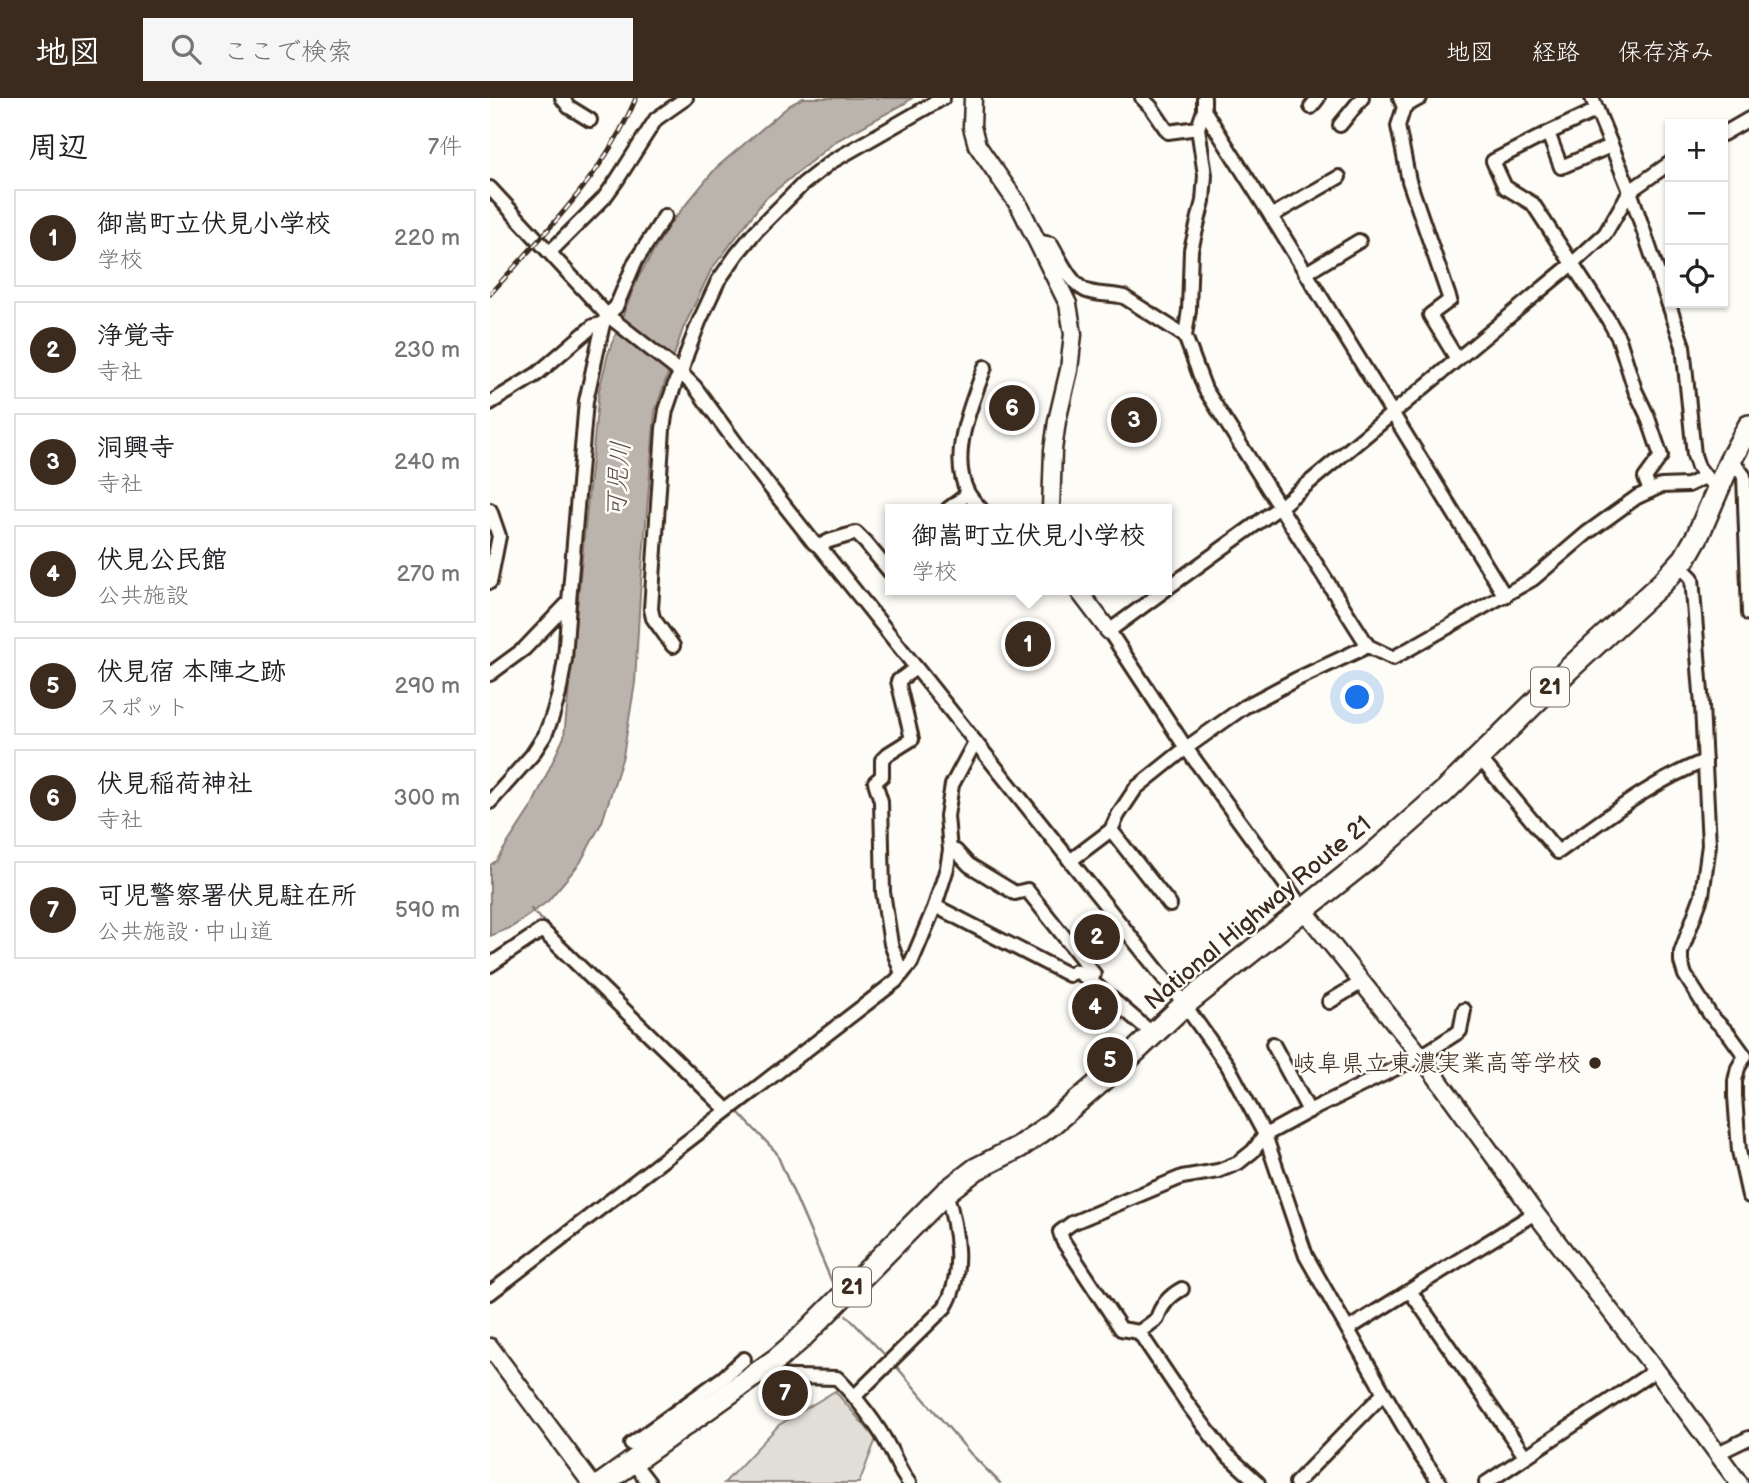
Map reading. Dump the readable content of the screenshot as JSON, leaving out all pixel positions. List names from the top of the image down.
{
  "streets": {
    "highway": ["21", "National Highway Route 21"]
  },
  "water": ["可児川"],
  "places": ["岐阜県立東濃実業高等学校"],
  "page": {
    "header": "地図",
    "search": "ここで検索",
    "nav": ["地図", "経路", "保存済み"],
    "heading": ["周辺", "7件"],
    "map_buttons": ["+", "−"],
    "list": [
      {
        "mark": "1",
        "name": "御嵩町立伏見小学校",
        "note": "学校",
        "value": "220 m"
      },
      {
        "mark": "2",
        "name": "浄覚寺",
        "note": "寺社",
        "value": "230 m"
      },
      {
        "mark": "3",
        "name": "洞興寺",
        "note": "寺社",
        "value": "240 m"
      },
      {
        "mark": "4",
        "name": "伏見公民館",
        "note": "公共施設",
        "value": "270 m"
      },
      {
        "mark": "5",
        "name": "伏見宿 本陣之跡",
        "note": "スポット",
        "value": "290 m"
      },
      {
        "mark": "6",
        "name": "伏見稲荷神社",
        "note": "寺社",
        "value": "300 m"
      },
      {
        "mark": "7",
        "name": "可児警察署伏見駐在所",
        "note": "公共施設 · 中山道",
        "value": "590 m"
      }
    ],
    "pins": [
      "6",
      "3",
      "1",
      "2",
      "4",
      "5",
      "7"
    ],
    "popup": ["御嵩町立伏見小学校", "学校"]
  }
}
